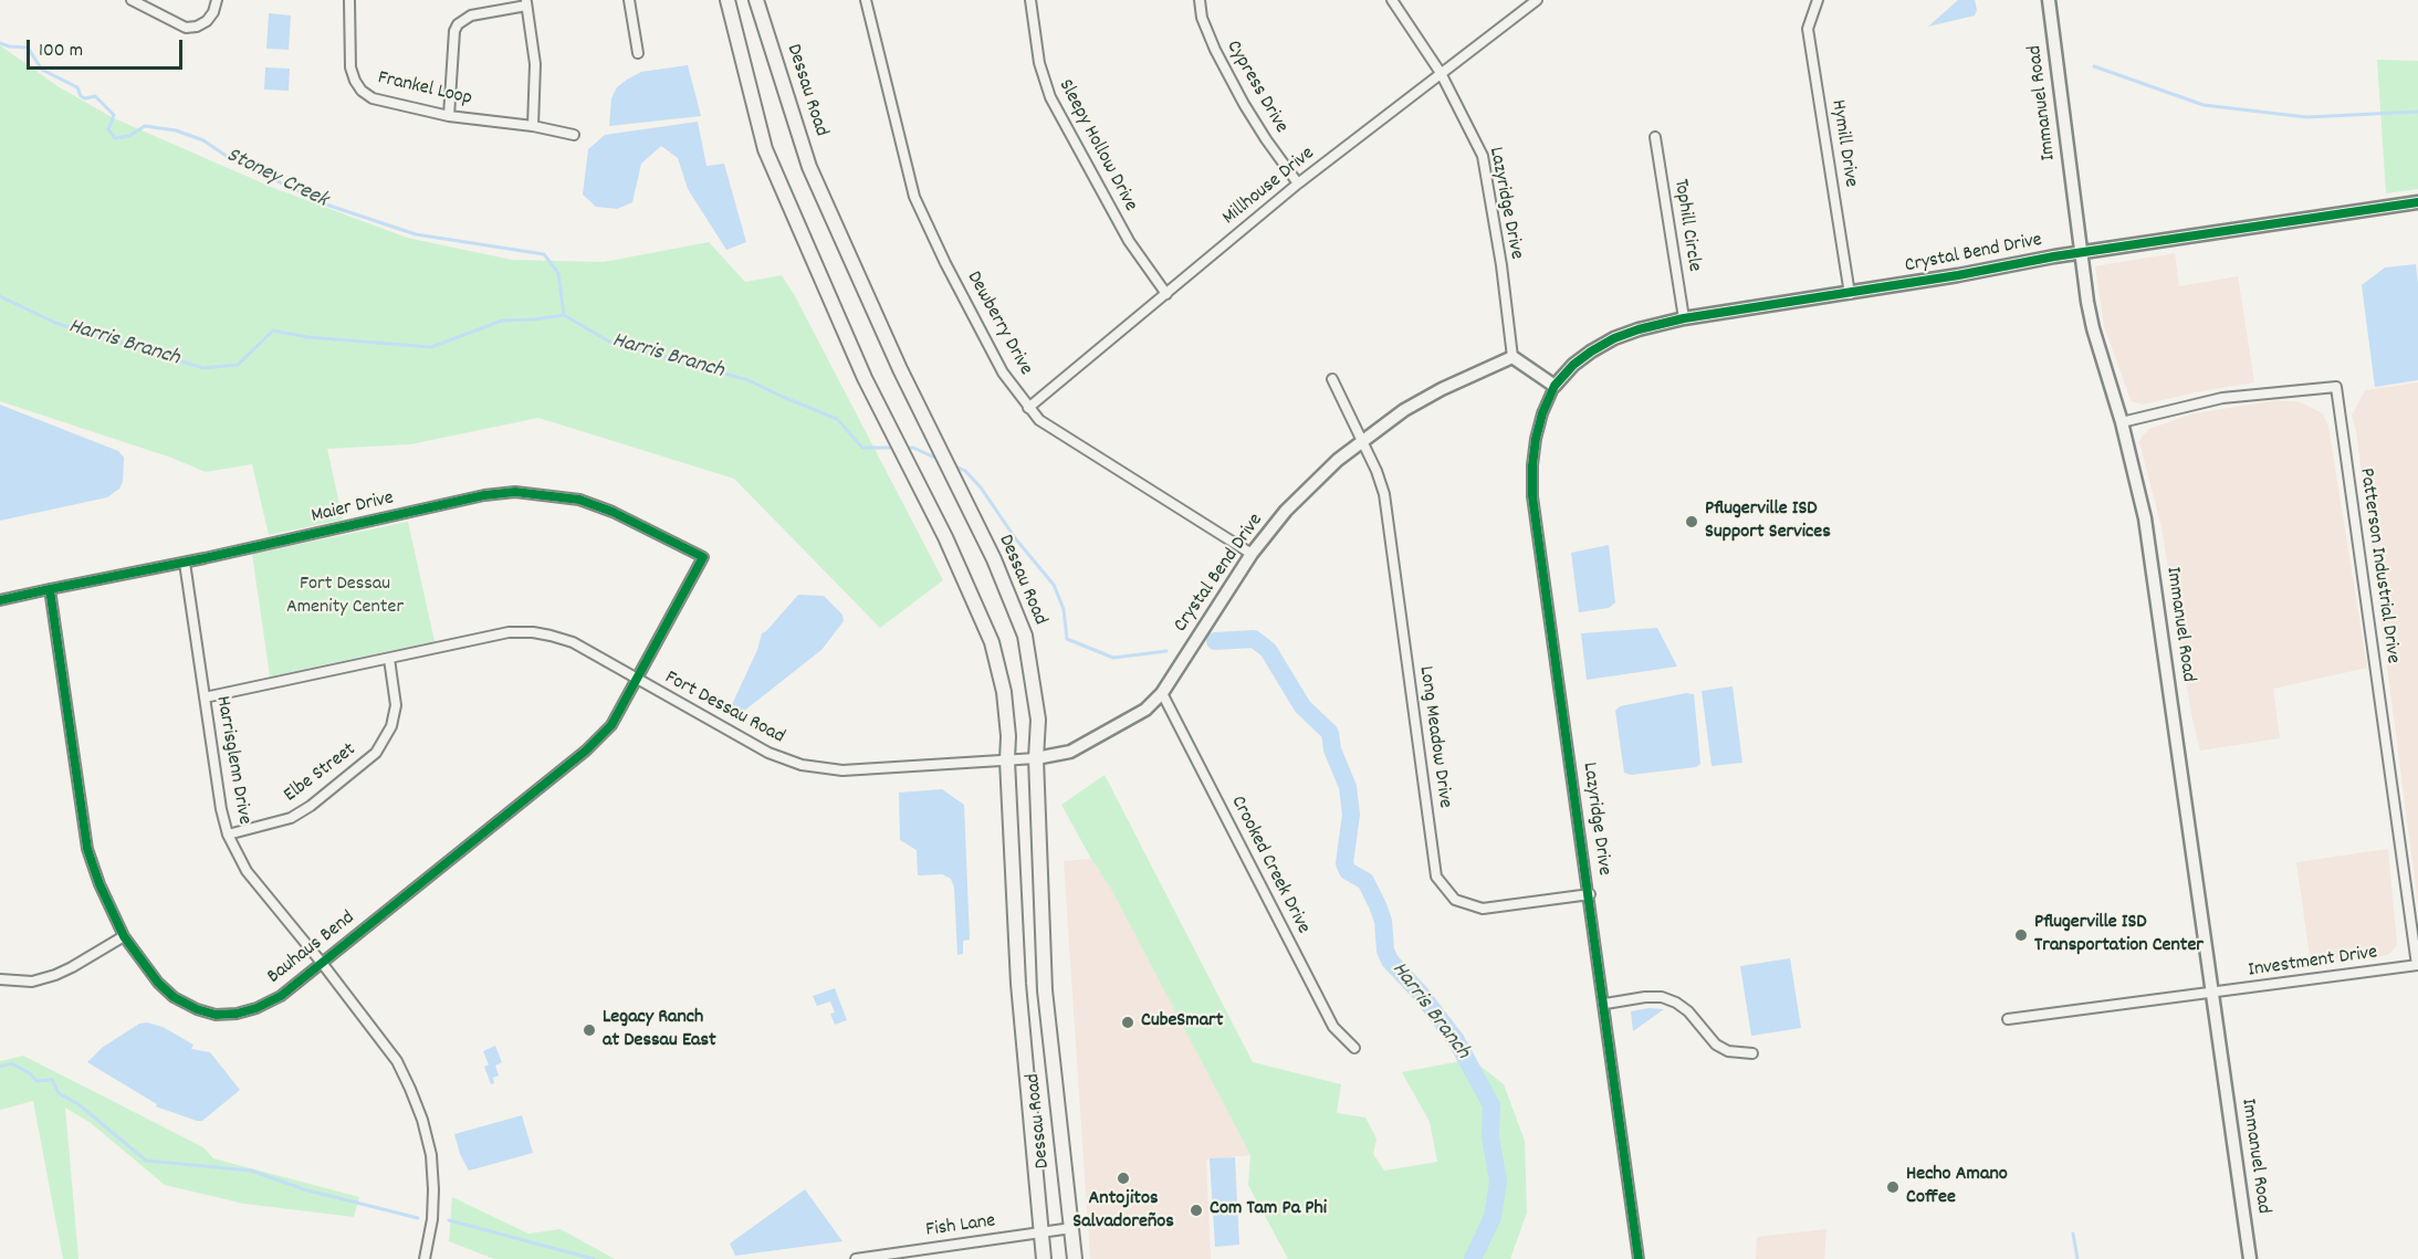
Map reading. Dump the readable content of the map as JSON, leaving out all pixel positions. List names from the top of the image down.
{
  "streets": {
    "main road": ["Dessau Road"],
    "street": [
      "Cypress Drive",
      "Frankel Loop",
      "Immanuel Road",
      "Hymill Drive",
      "Sleepy Hollow Drive",
      "Millhouse Drive",
      "Lazyridge Drive",
      "Tophill Circle",
      "Crystal Bend Drive",
      "Dewberry Drive",
      "Maier Drive",
      "Patterson Industrial Drive",
      "Fort Dessau Road",
      "Long Meadow Drive",
      "Harrisglenn Drive",
      "Elbe Street",
      "Crooked Creek Drive",
      "Bauhaus Bend",
      "Investment Drive",
      "Fish Lane"
    ]
  },
  "crossings": [
    ["Cypress Drive", "Millhouse Drive"],
    ["Dessau Road", "Crystal Bend Drive"],
    ["Dessau Road", "Fort Dessau Road"],
    ["Dessau Road", "Fish Lane"],
    ["Immanuel Road", "Crystal Bend Drive"],
    ["Immanuel Road", "Patterson Industrial Drive"],
    ["Immanuel Road", "Investment Drive"],
    ["Hymill Drive", "Crystal Bend Drive"],
    ["Sleepy Hollow Drive", "Millhouse Drive"],
    ["Millhouse Drive", "Lazyridge Drive"],
    ["Millhouse Drive", "Dewberry Drive"],
    ["Lazyridge Drive", "Crystal Bend Drive"],
    ["Lazyridge Drive", "Long Meadow Drive"],
    ["Tophill Circle", "Crystal Bend Drive"],
    ["Crystal Bend Drive", "Dewberry Drive"],
    ["Crystal Bend Drive", "Fort Dessau Road"],
    ["Crystal Bend Drive", "Long Meadow Drive"],
    ["Crystal Bend Drive", "Crooked Creek Drive"],
    ["Maier Drive", "Harrisglenn Drive"],
    ["Maier Drive", "Bauhaus Bend"],
    ["Patterson Industrial Drive", "Investment Drive"],
    ["Fort Dessau Road", "Harrisglenn Drive"],
    ["Fort Dessau Road", "Elbe Street"],
    ["Fort Dessau Road", "Bauhaus Bend"],
    ["Harrisglenn Drive", "Elbe Street"],
    ["Harrisglenn Drive", "Bauhaus Bend"]
  ],
  "water": ["Stoney Creek", "Harris Branch"],
  "parks": ["Fort Dessau Amenity Center"],
  "places": [
    "Pflugerville ISD Support Services",
    "Pflugerville ISD Transportation Center",
    "CubeSmart",
    "Legacy Ranch at Dessau East",
    "Antojitos Salvadoreños",
    "Hecho Amano Coffee",
    "Com Tam Pa Phi"
  ],
  "scale_bar": "100 m"
}
